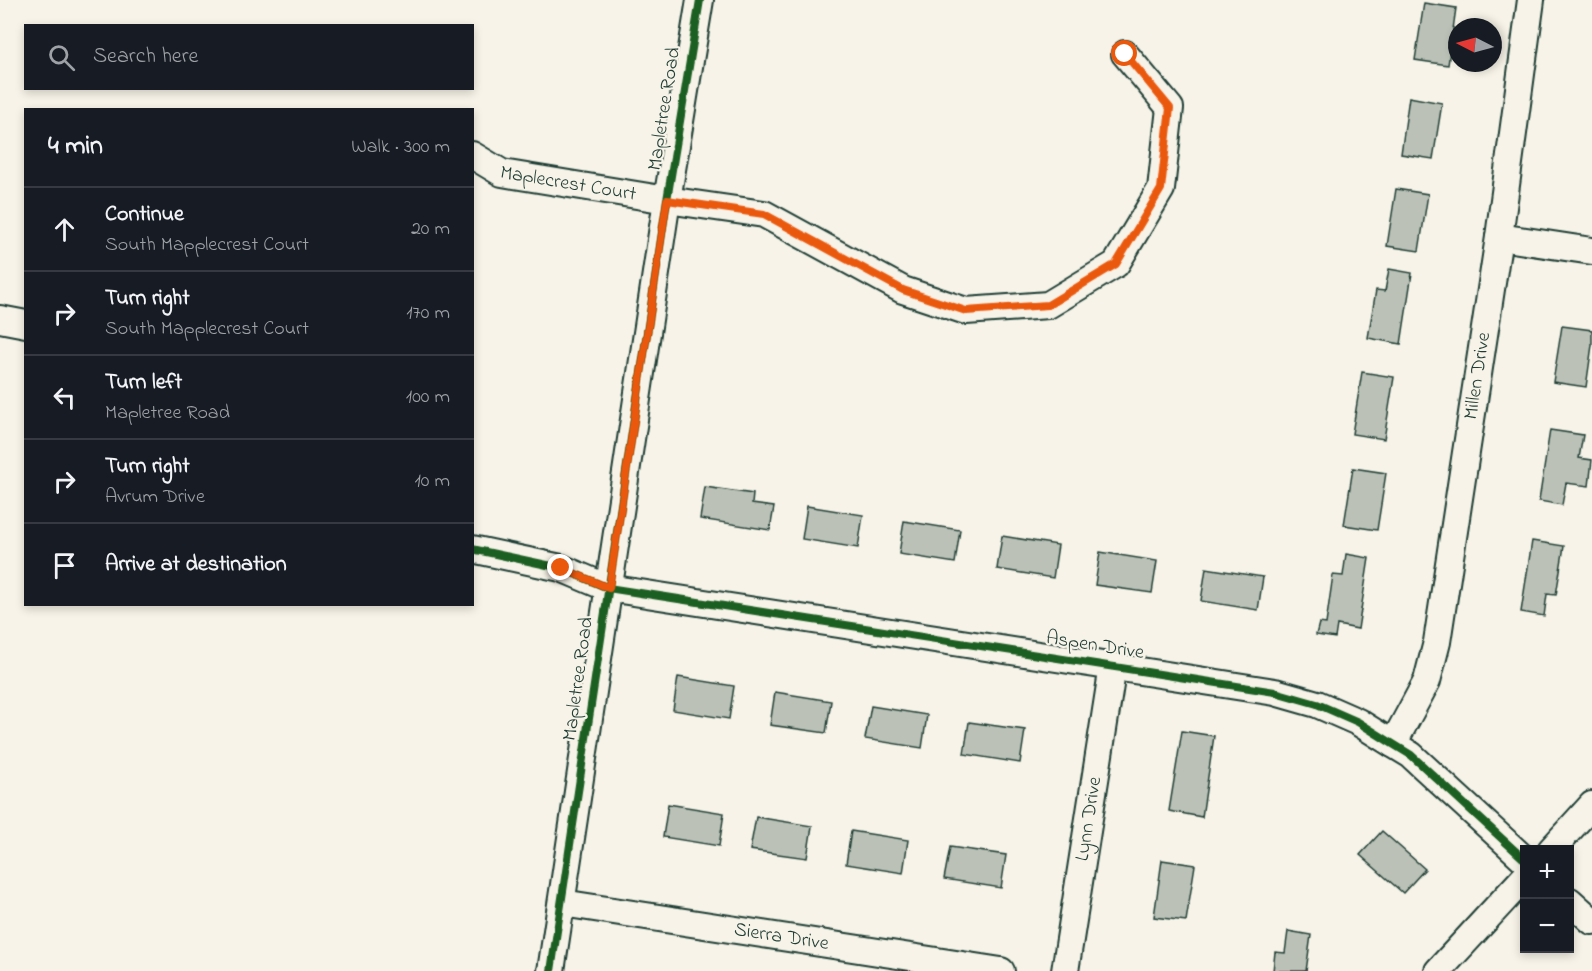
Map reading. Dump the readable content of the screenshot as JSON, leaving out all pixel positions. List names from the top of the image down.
{
  "streets": {
    "street": [
      "Mapletree Road",
      "Maplecrest Court",
      "Millen Drive",
      "Aspen Drive",
      "Lynn Drive",
      "Sierra Drive"
    ]
  },
  "crossings": [
    ["Mapletree Road", "Maplecrest Court"],
    ["Mapletree Road", "Aspen Drive"],
    ["Mapletree Road", "Sierra Drive"],
    ["Millen Drive", "Aspen Drive"],
    ["Aspen Drive", "Lynn Drive"]
  ],
  "north": "left",
  "page": {
    "search": "Search here",
    "heading": ["4 min", "Walk · 300 m"],
    "list": [
      ["Continue", "South Mapplecrest Court", "20 m"],
      ["Turn right", "South Mapplecrest Court", "170 m"],
      ["Turn left", "Mapletree Road", "100 m"],
      ["Turn right", "Avrum Drive", "10 m"],
      "Arrive at destination"
    ],
    "map_buttons": ["+", "−"]
  }
}
